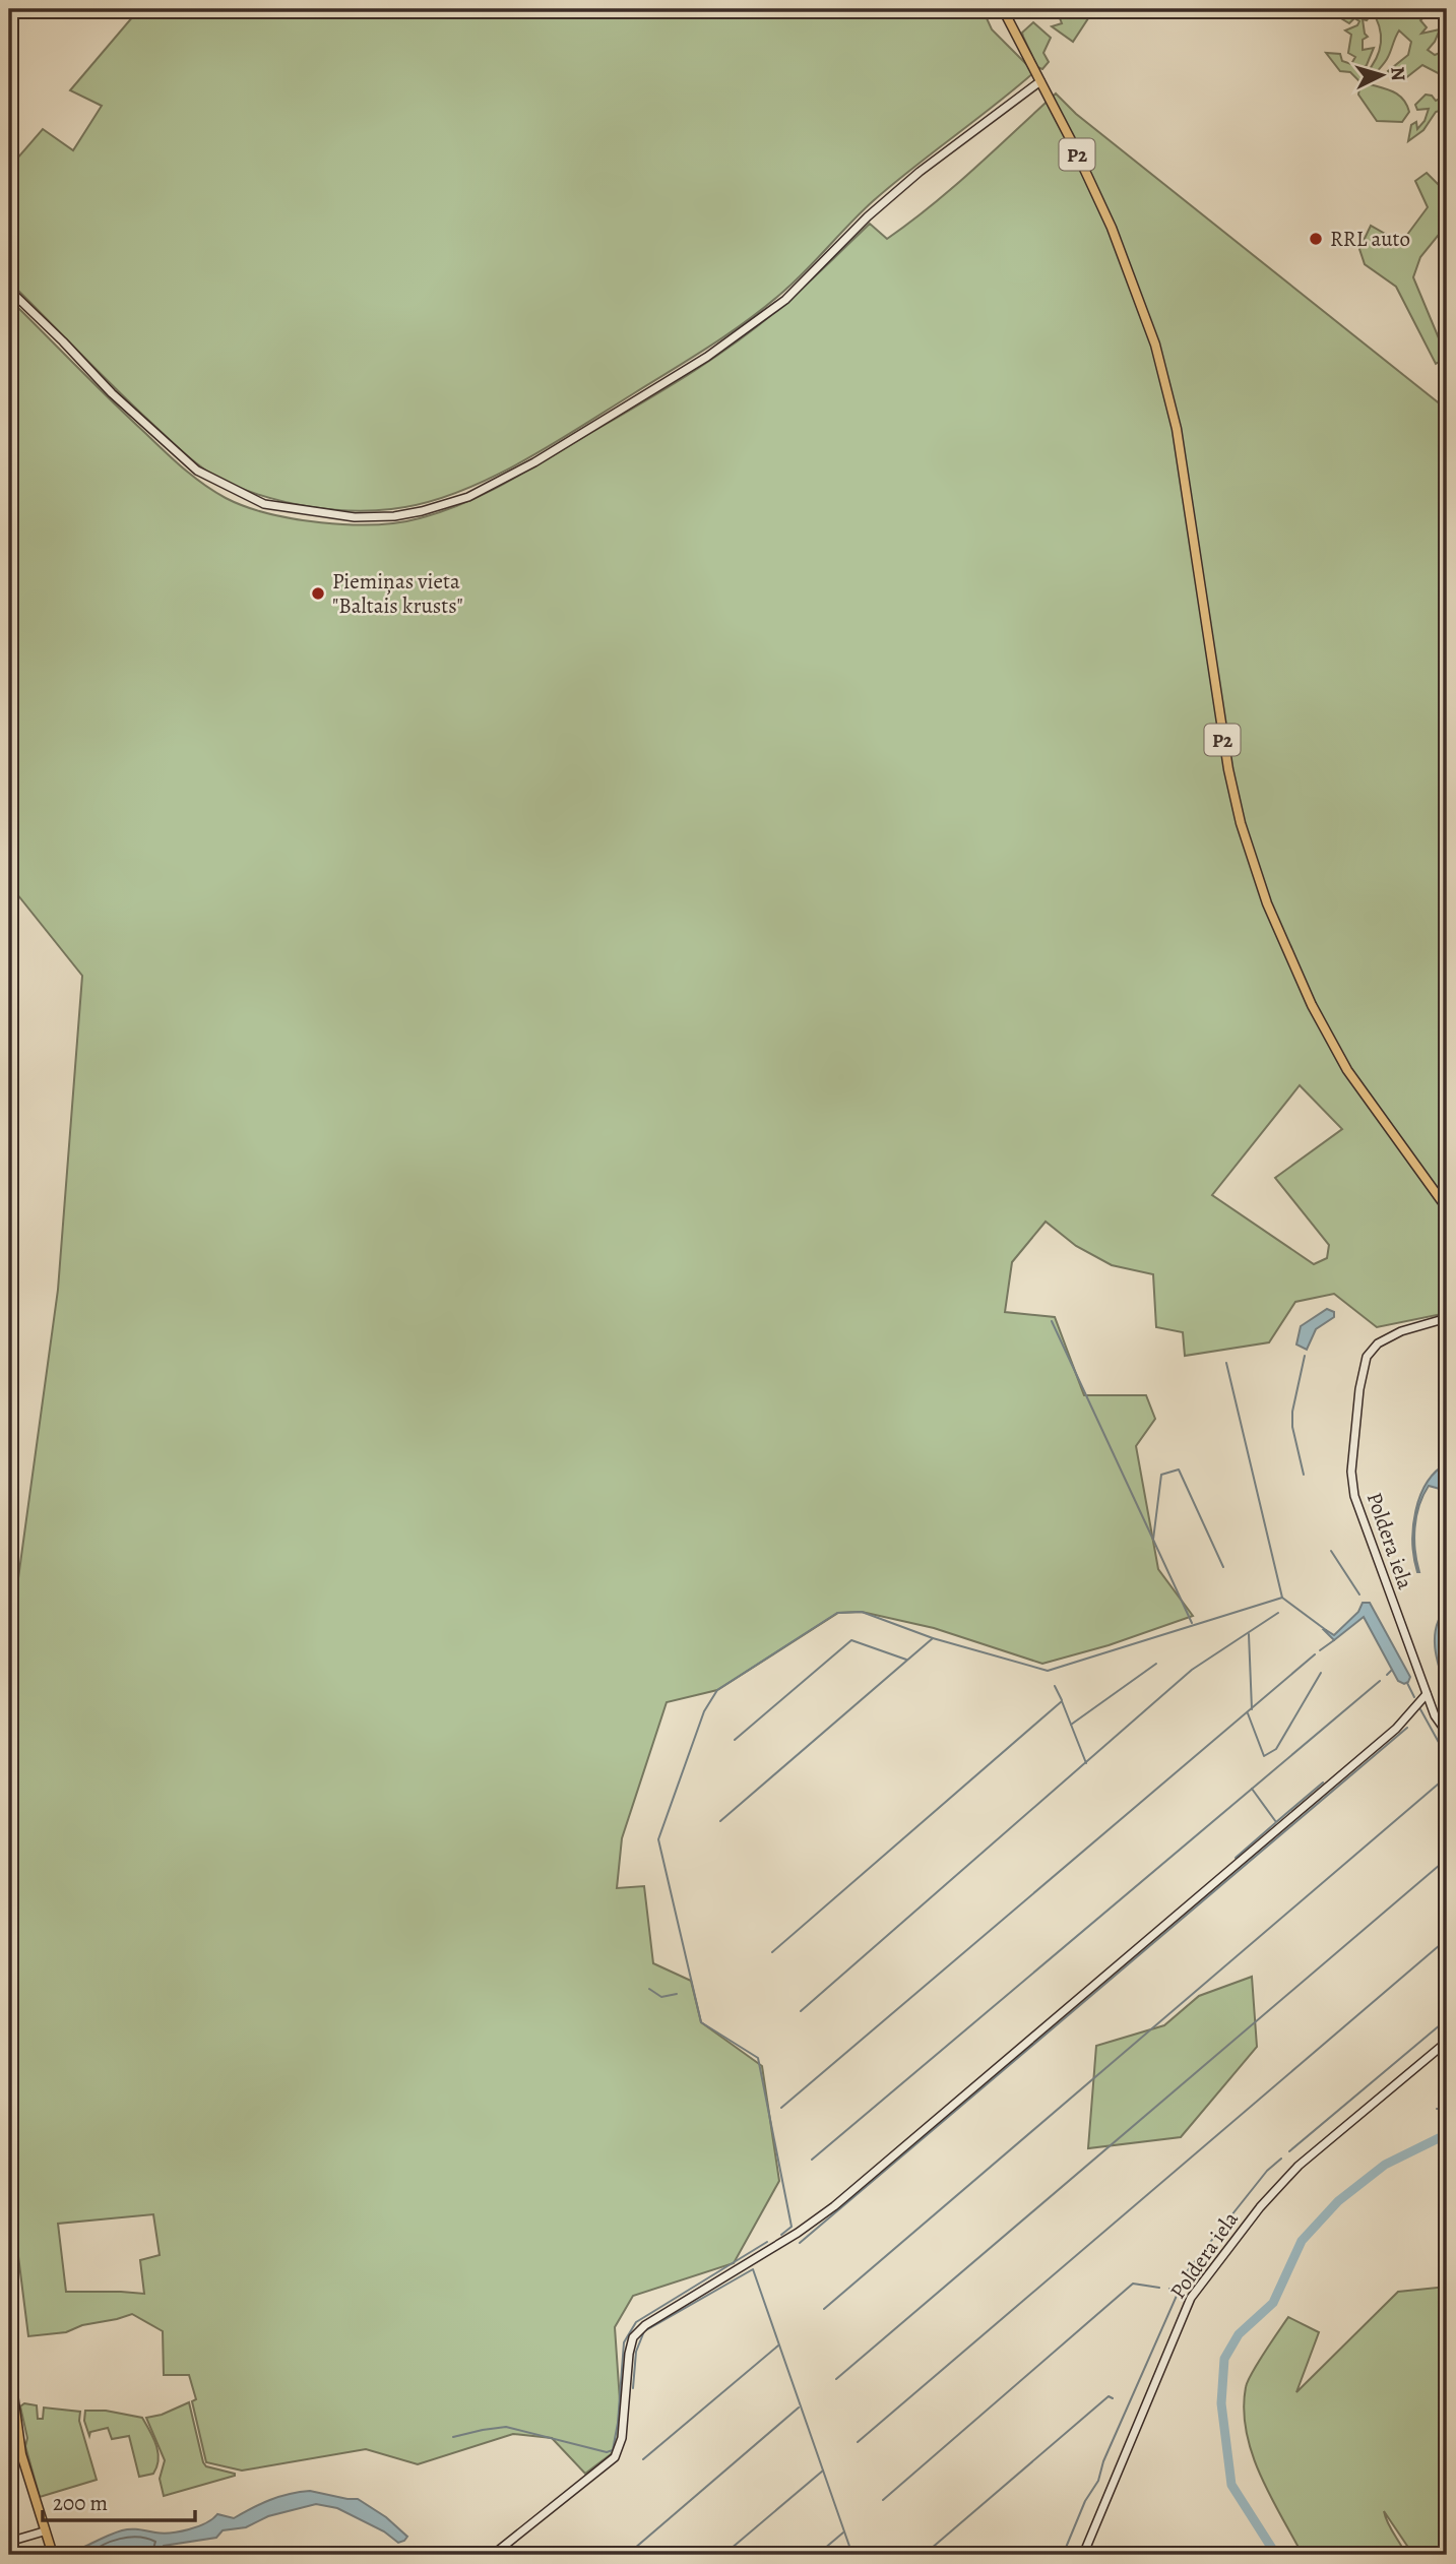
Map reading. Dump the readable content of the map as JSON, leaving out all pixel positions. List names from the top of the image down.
{
  "streets": {
    "main road": ["P2"],
    "street": ["Poldera iela"]
  },
  "places": ["RRL auto", "Piemiņas vieta \"Baltais krusts\""],
  "scale_bar": "200 m",
  "north": "right"
}
